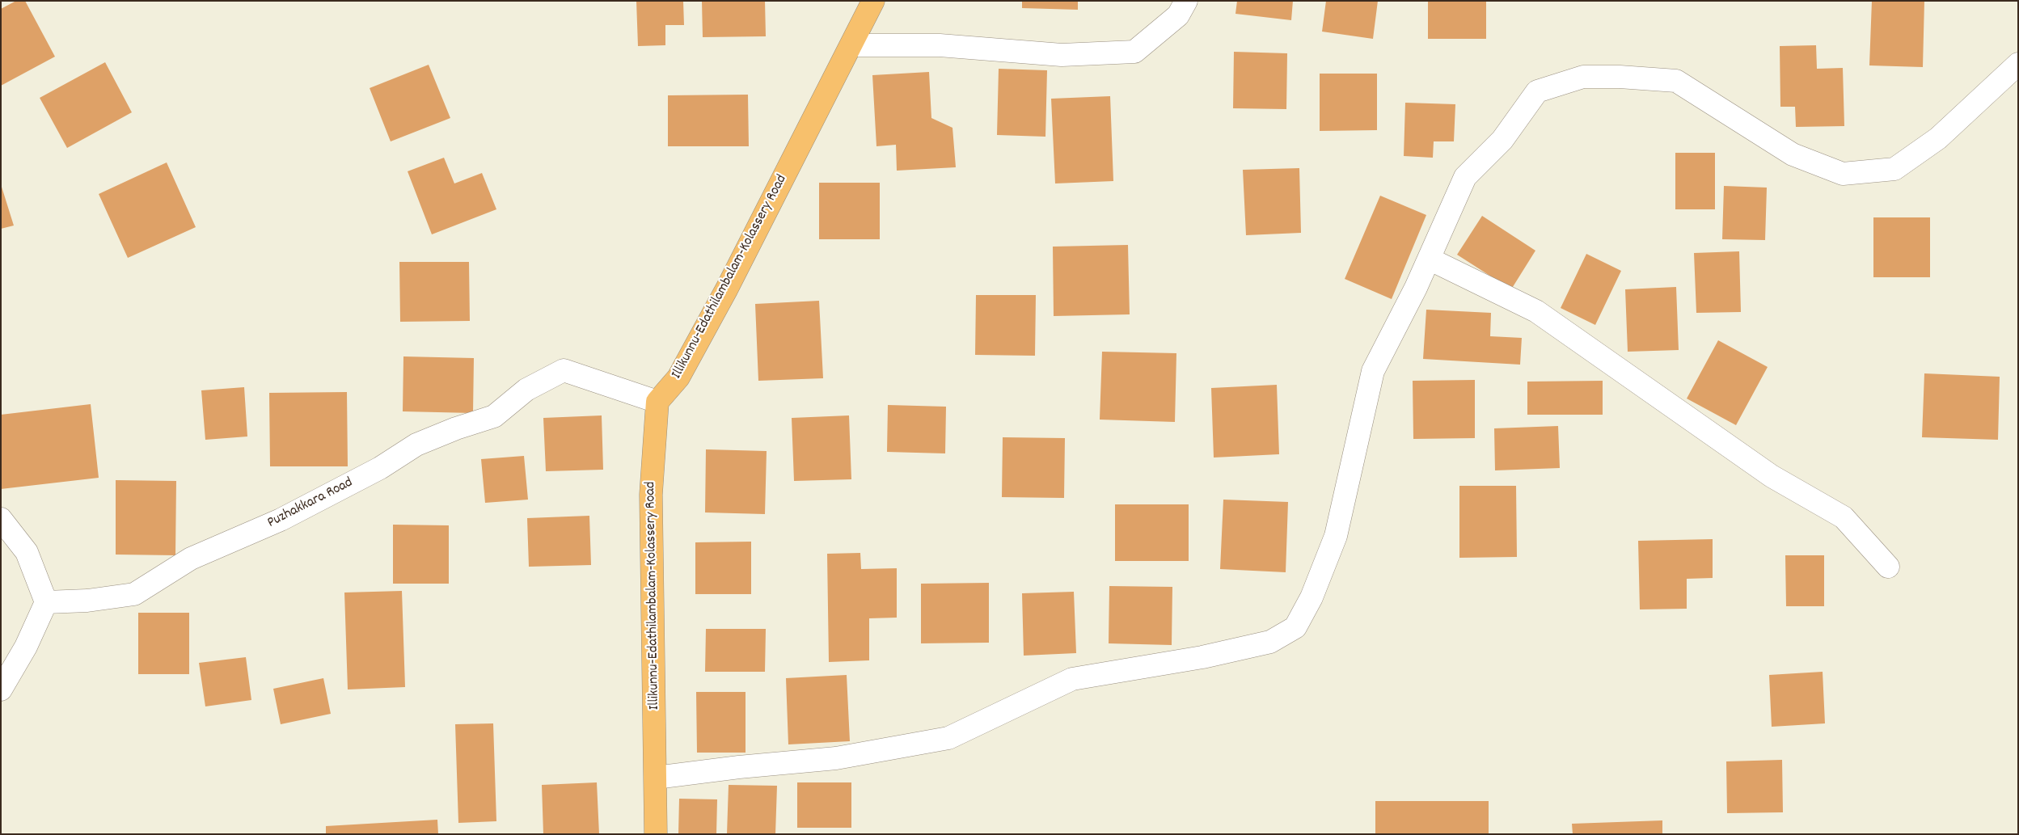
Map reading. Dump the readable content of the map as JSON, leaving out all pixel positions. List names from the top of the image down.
{
  "streets": {
    "main road": ["Illikunnu-Edathilambalam-Kolassery Road"],
    "street": ["Puzhakkara Road"]
  },
  "crossings": [
    ["Illikunnu-Edathilambalam-Kolassery Road", "Puzhakkara Road"]
  ]
}
